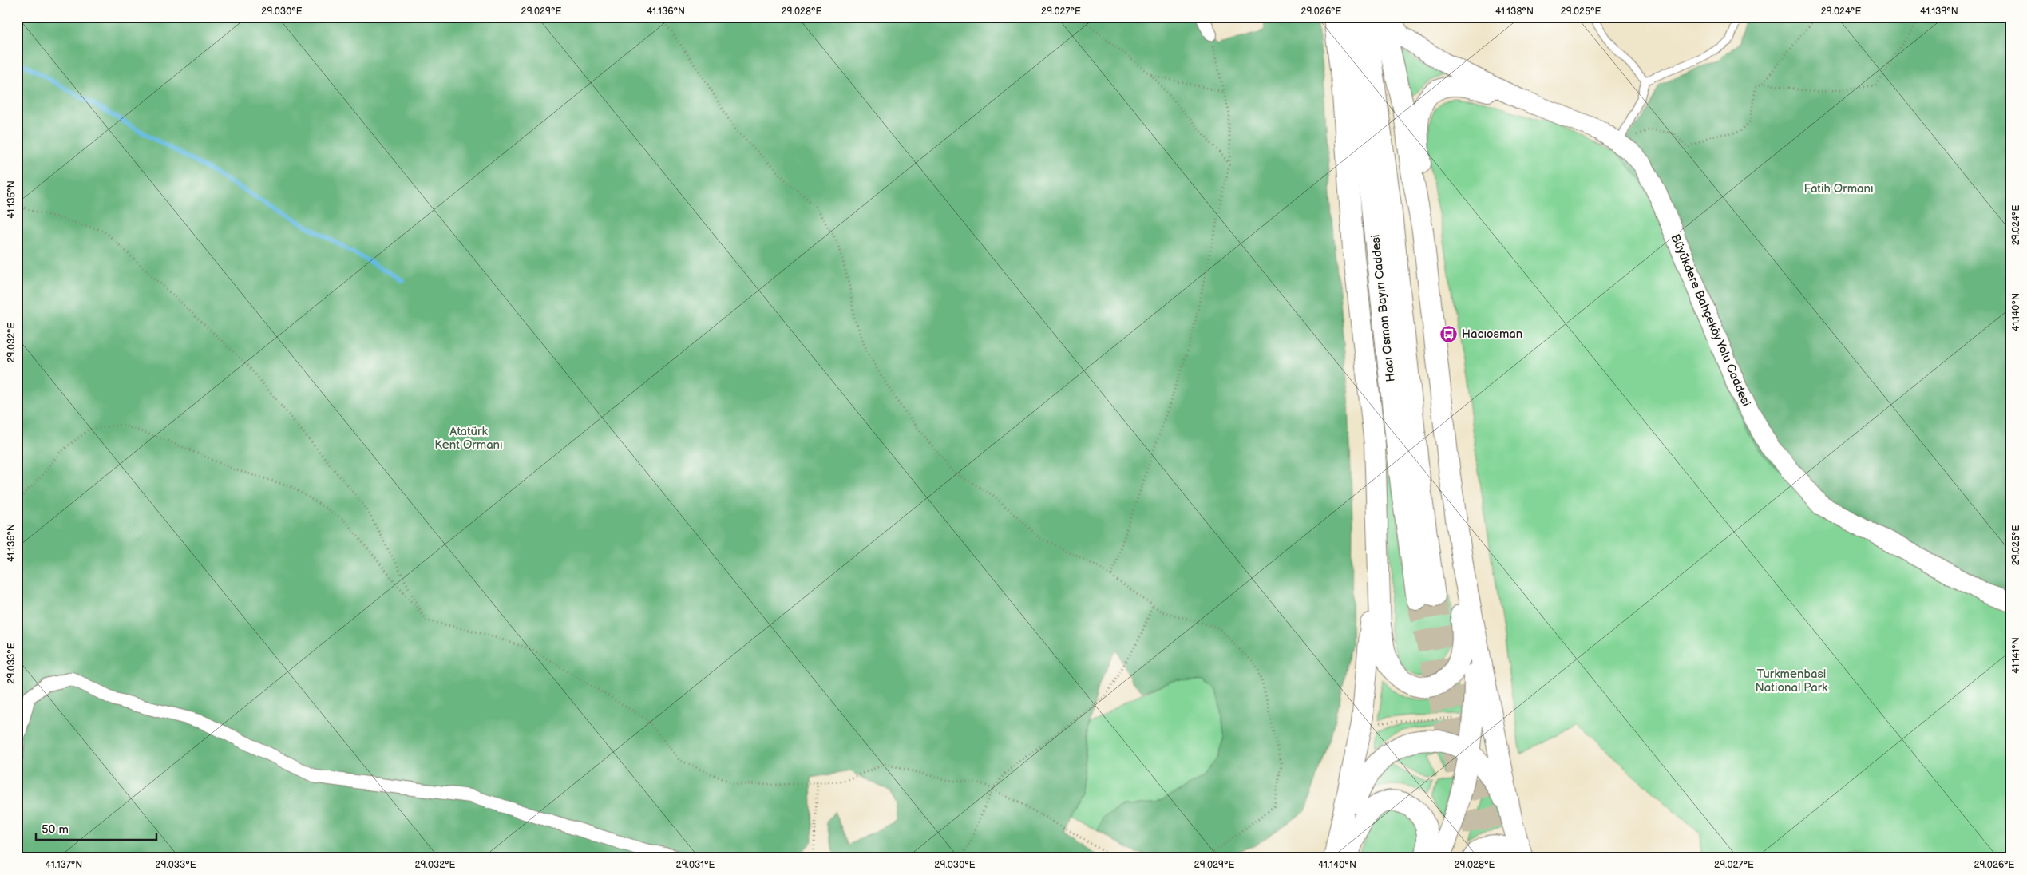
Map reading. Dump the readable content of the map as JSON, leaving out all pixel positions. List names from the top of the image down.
{
  "streets": {
    "main road": ["Hacı Osman Bayırı Caddesi", "Büyükdere Bahçeköy Yolu Caddesi"]
  },
  "parks": ["Fatih Ormanı", "Atatürk Kent Ormanı", "Turkmenbasi National Park"],
  "places": {
    "bus stop": ["Hacıosman"]
  },
  "scale_bar": "50 m",
  "coordinates": [
    "29.030°E",
    "29.029°E",
    "41.136°N",
    "29.028°E",
    "29.027°E",
    "29.026°E",
    "41.138°N",
    "29.025°E",
    "29.024°E",
    "41.139°N",
    "41.135°N",
    "41.140°N",
    "29.032°E",
    "41.141°N",
    "29.033°E",
    "41.137°N",
    "29.031°E"
  ]
}
